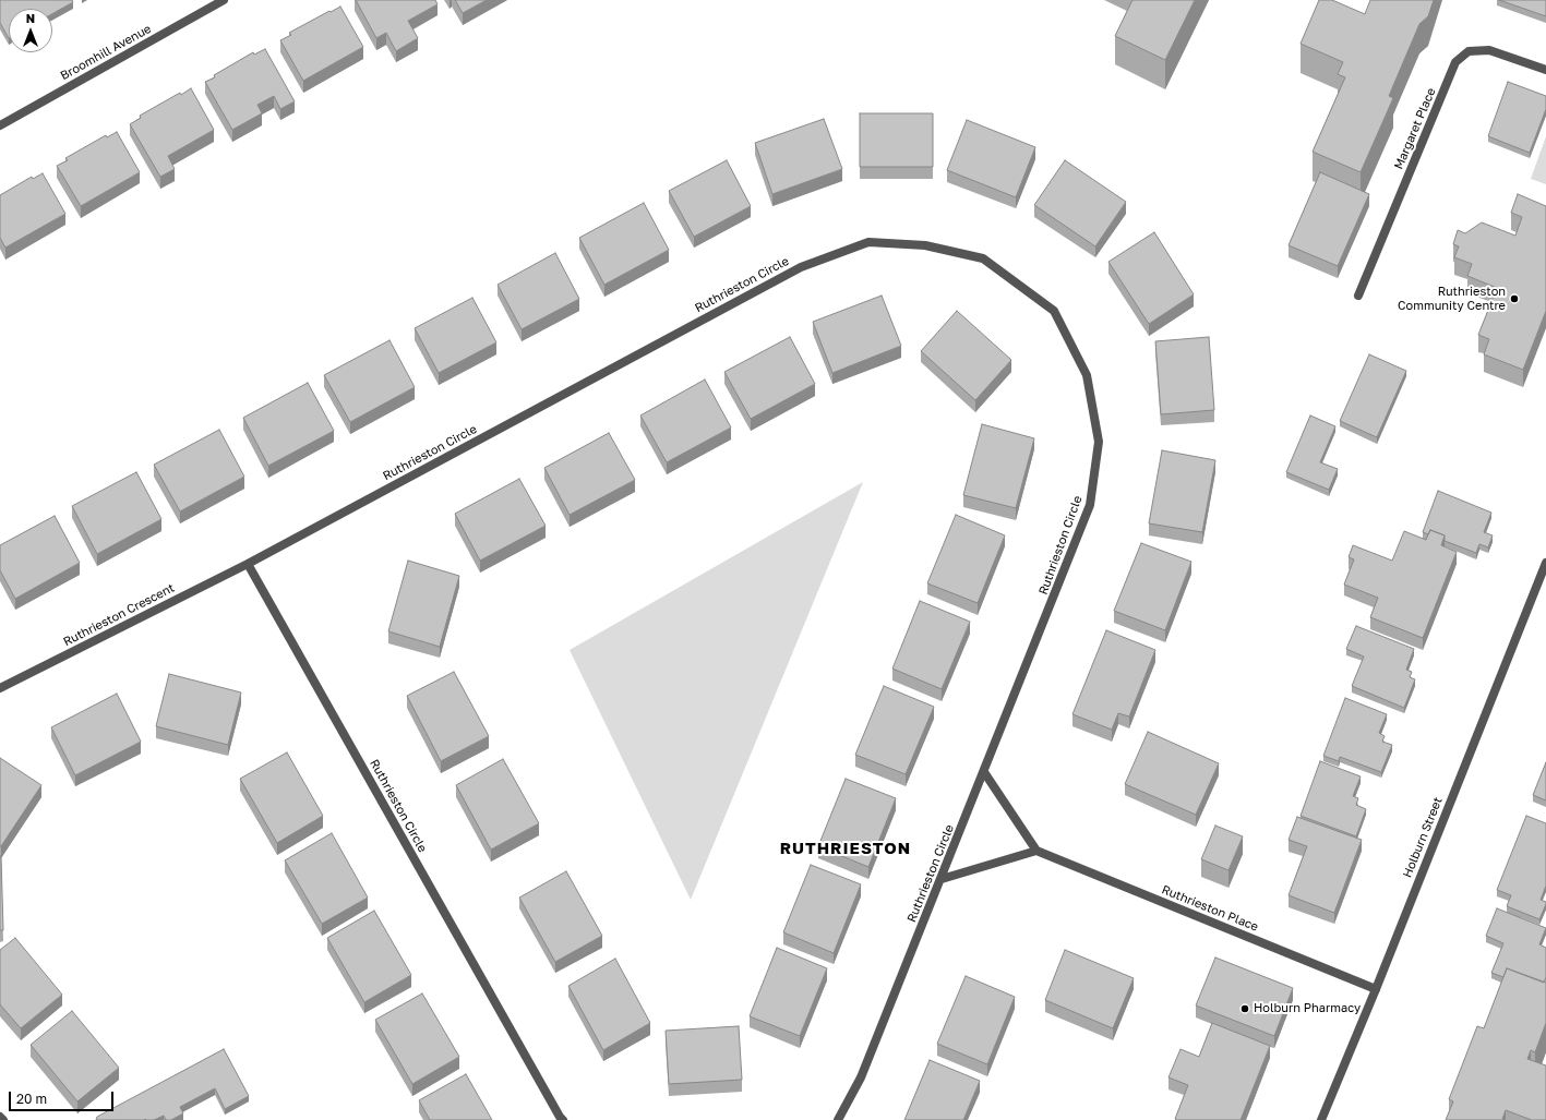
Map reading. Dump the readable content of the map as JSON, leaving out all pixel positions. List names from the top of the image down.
{
  "streets": {
    "street": [
      "Broomhill Avenue",
      "Margaret Place",
      "Ruthrieston Circle",
      "Ruthrieston Crescent",
      "Holburn Street",
      "Ruthrieston Place"
    ]
  },
  "crossings": [
    ["Ruthrieston Circle", "Ruthrieston Crescent"],
    ["Holburn Street", "Ruthrieston Place"]
  ],
  "districts": ["RUTHRIESTON"],
  "places": ["Ruthrieston Community Centre", "Holburn Pharmacy"],
  "scale_bar": "20 m",
  "north": "top"
}
